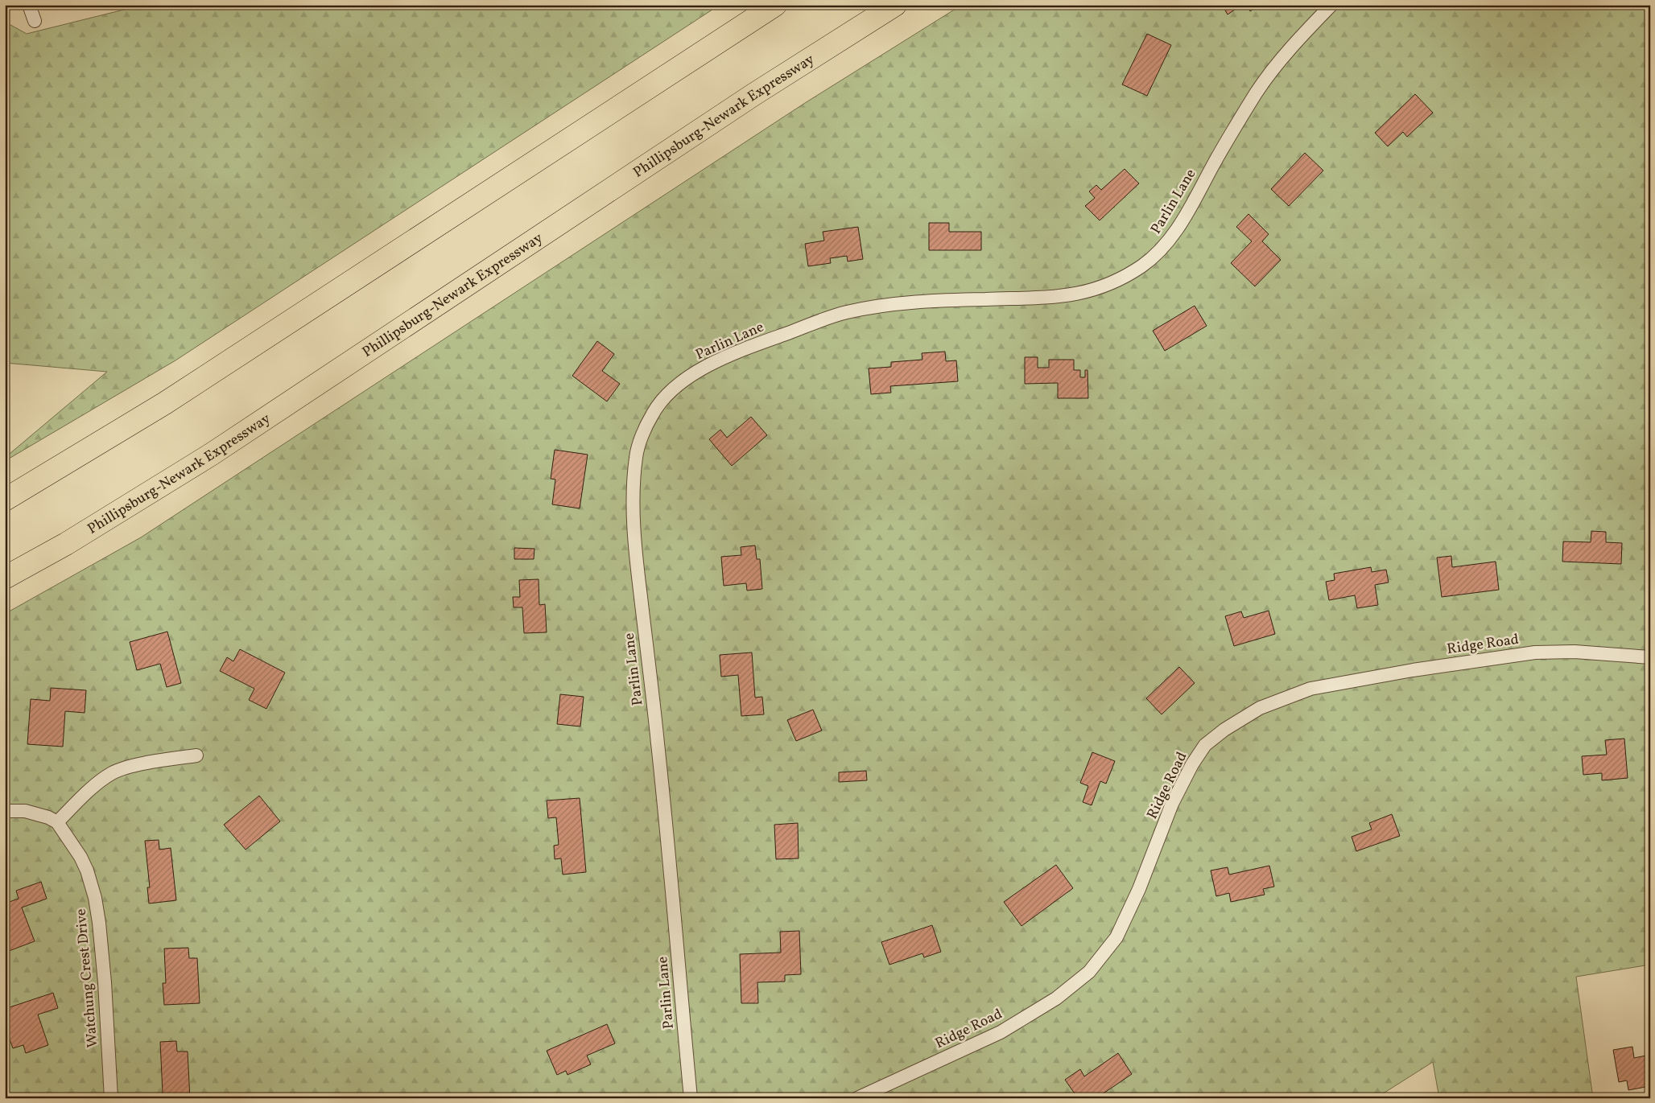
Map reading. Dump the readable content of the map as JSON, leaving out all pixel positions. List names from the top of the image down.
{
  "streets": {
    "highway": ["Phillipsburg-Newark Expressway"],
    "street": ["Parlin Lane", "Ridge Road", "Watchung Crest Drive"]
  }
}
